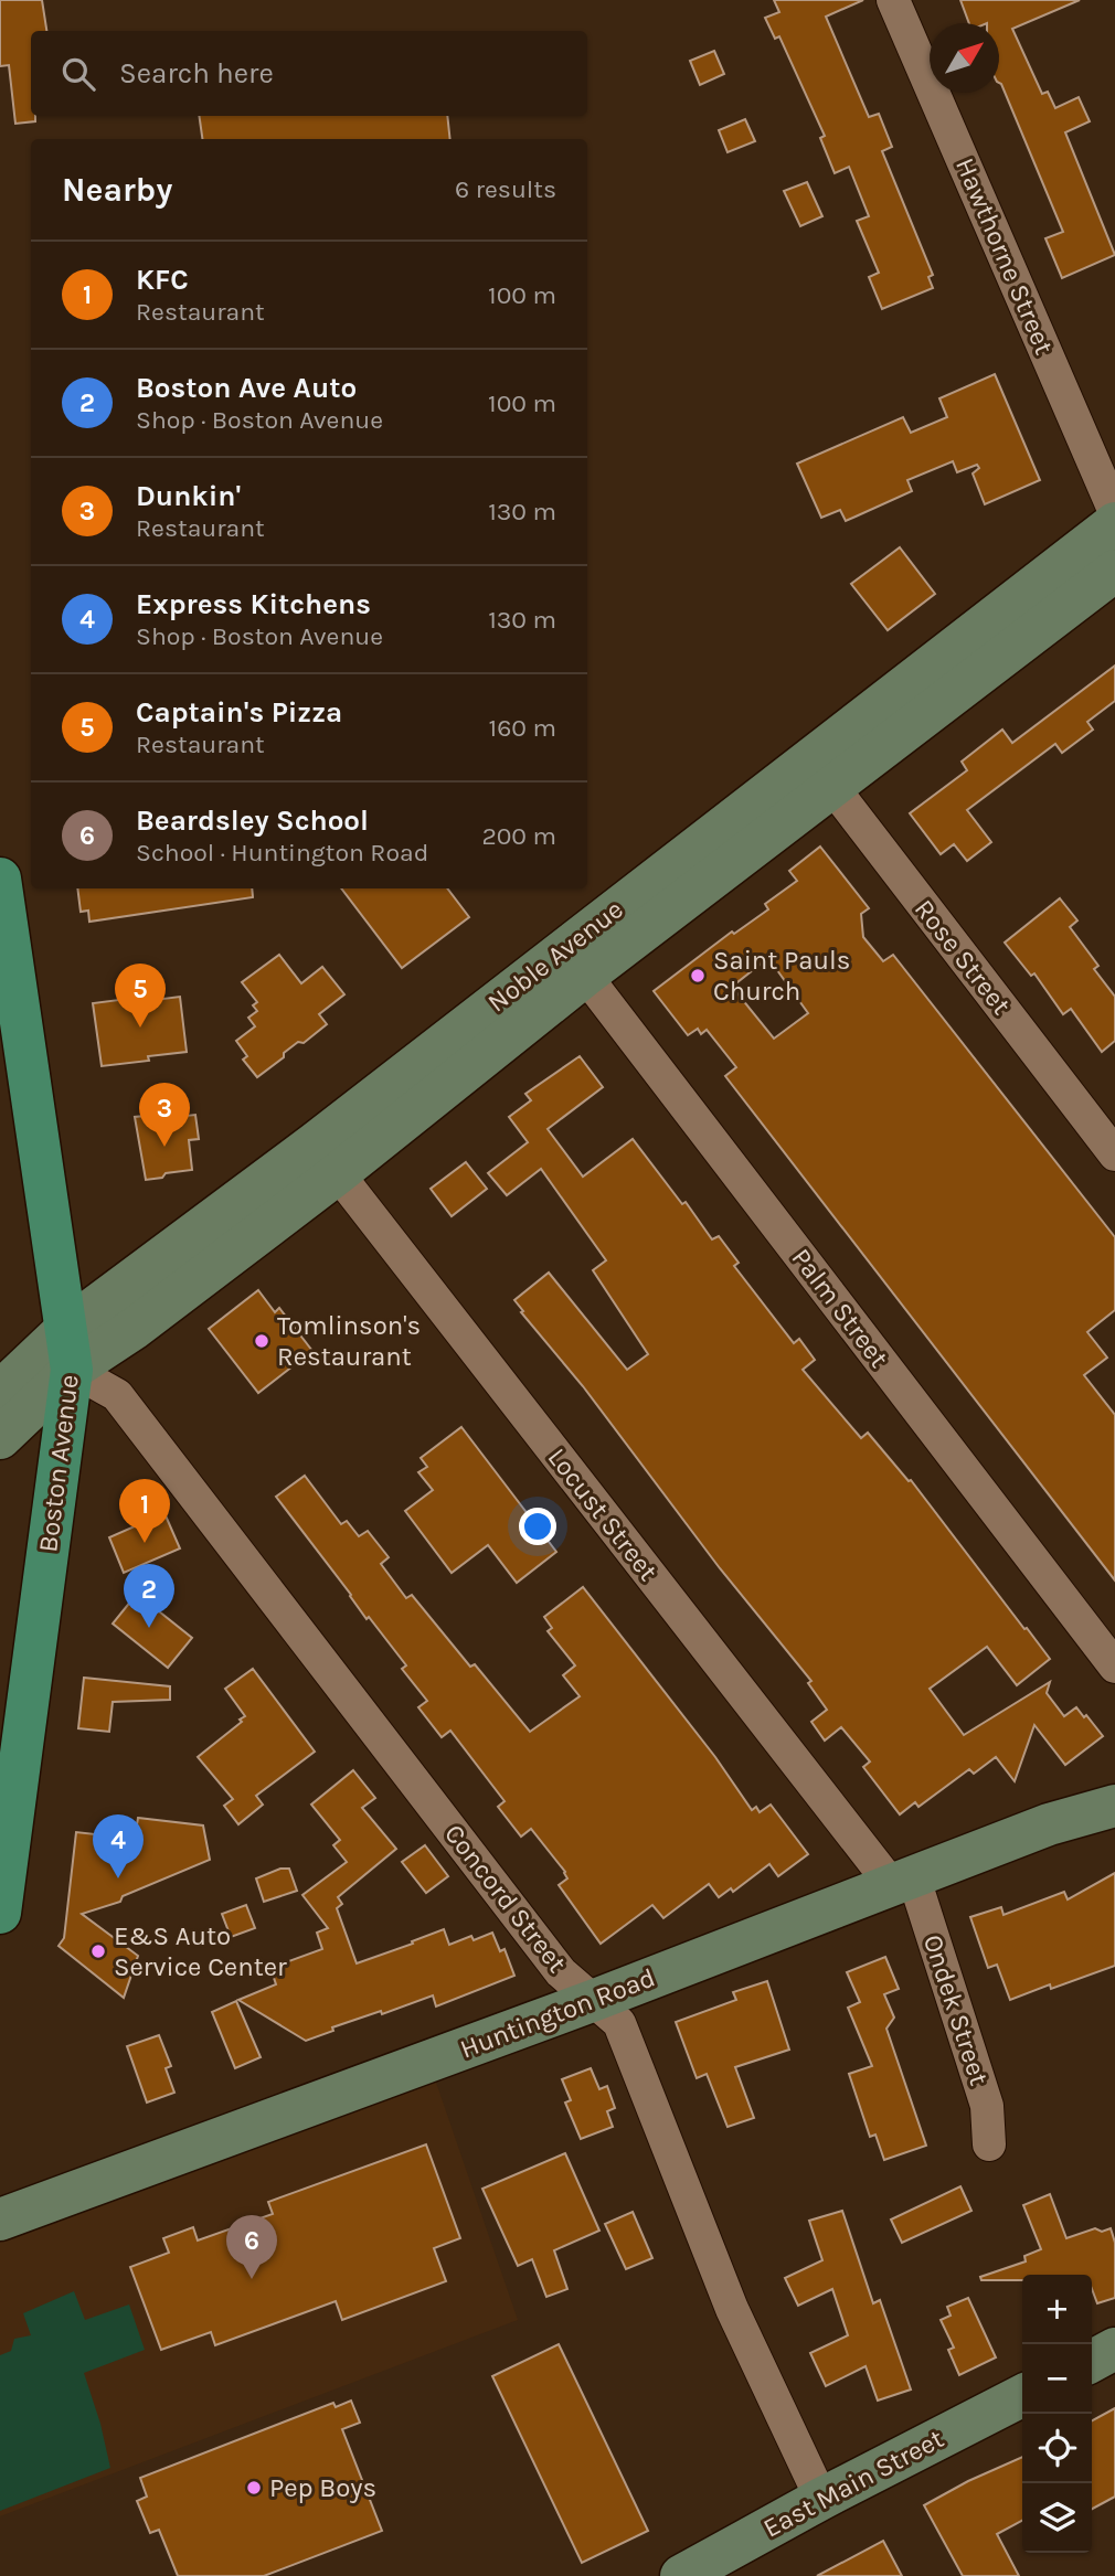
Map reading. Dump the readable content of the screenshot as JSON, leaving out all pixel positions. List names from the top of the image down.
{
  "streets": {
    "main road": [
      "Noble Avenue",
      "Boston Avenue",
      "Huntington Road",
      "East Main Street"
    ],
    "street": [
      "Hawthorne Street",
      "Rose Street",
      "Palm Street",
      "Locust Street",
      "Concord Street",
      "Ondek Street"
    ]
  },
  "crossings": [
    ["Noble Avenue", "Rose Street"],
    ["Noble Avenue", "Palm Street"],
    ["Noble Avenue", "Boston Avenue"],
    ["Noble Avenue", "Locust Street"],
    ["Noble Avenue", "Concord Street"],
    ["Boston Avenue", "Concord Street"],
    ["Locust Street", "Ondek Street"],
    ["Locust Street", "Huntington Road"],
    ["Concord Street", "Huntington Road"],
    ["Concord Street", "East Main Street"],
    ["Ondek Street", "Huntington Road"]
  ],
  "places": [
    "Saint Pauls Church",
    "Tomlinson's Restaurant",
    "E&S Auto Service Center",
    "Pep Boys"
  ],
  "north": "top right",
  "page": {
    "search": "Search here",
    "heading": ["Nearby", "6 results"],
    "list": [
      {
        "mark": "1",
        "name": "KFC",
        "note": "Restaurant",
        "value": "100 m"
      },
      {
        "mark": "2",
        "name": "Boston Ave Auto",
        "note": "Shop · Boston Avenue",
        "value": "100 m"
      },
      {
        "mark": "3",
        "name": "Dunkin'",
        "note": "Restaurant",
        "value": "130 m"
      },
      {
        "mark": "4",
        "name": "Express Kitchens",
        "note": "Shop · Boston Avenue",
        "value": "130 m"
      },
      {
        "mark": "5",
        "name": "Captain's Pizza",
        "note": "Restaurant",
        "value": "160 m"
      },
      {
        "mark": "6",
        "name": "Beardsley School",
        "note": "School · Huntington Road",
        "value": "200 m"
      }
    ],
    "pins": [
      "5",
      "3",
      "1",
      "2",
      "4",
      "6"
    ],
    "map_buttons": ["+", "−"]
  }
}
